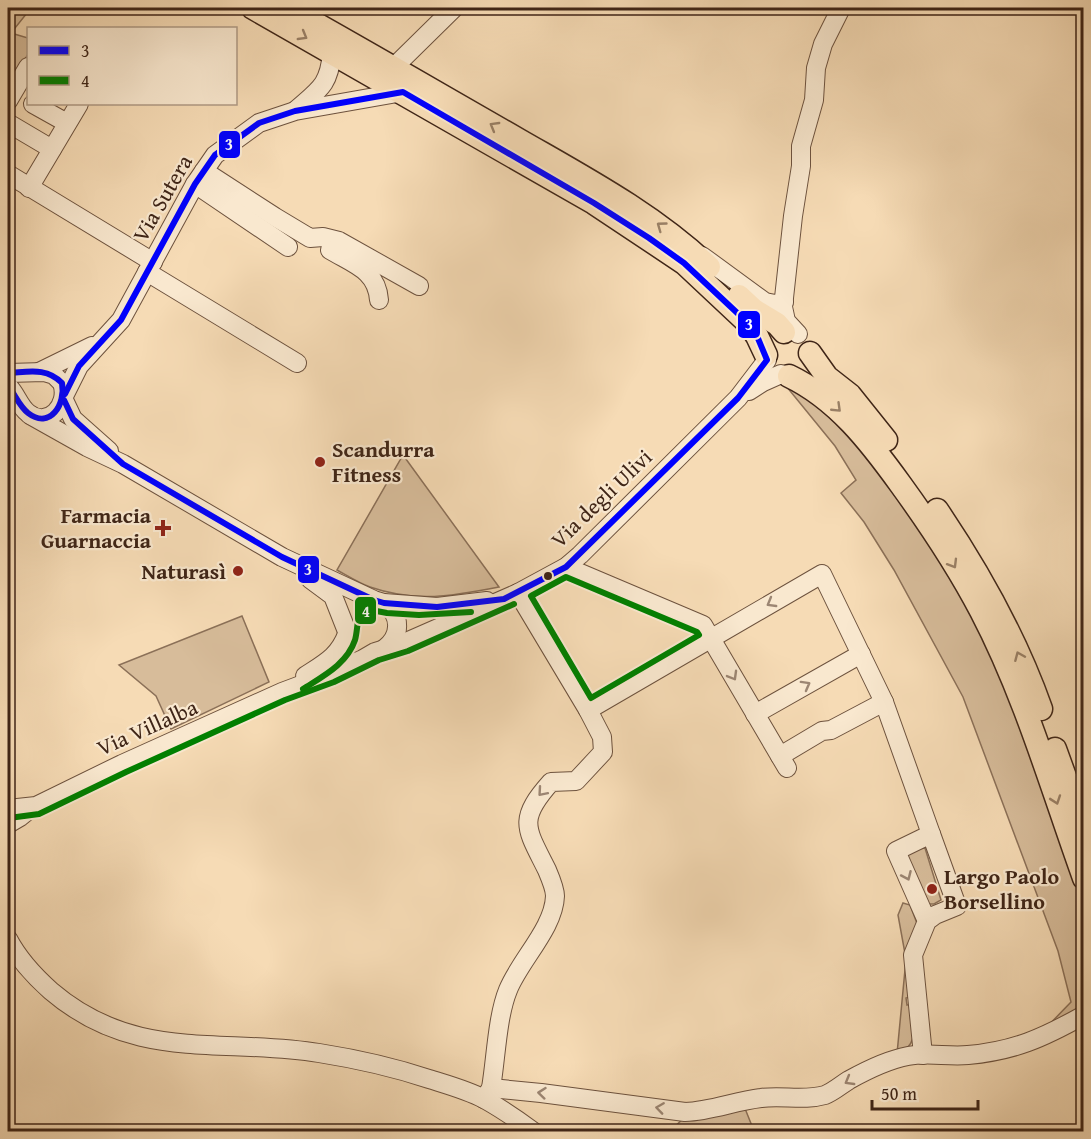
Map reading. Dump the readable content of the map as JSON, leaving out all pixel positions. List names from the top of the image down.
{
  "streets": {
    "street": ["Via Sutera", "Via degli Ulivi", "Via Villalba"]
  },
  "crossings": [
    ["Via degli Ulivi", "Via Villalba"]
  ],
  "places": {
    "other": ["Scandurra Fitness", "Naturasì", "Largo Paolo Borsellino"],
    "health": ["Farmacia Guarnaccia"]
  },
  "lines": ["transit line 3", "transit line 4"],
  "legend": ["3", "4"],
  "scale_bar": "50 m"
}
